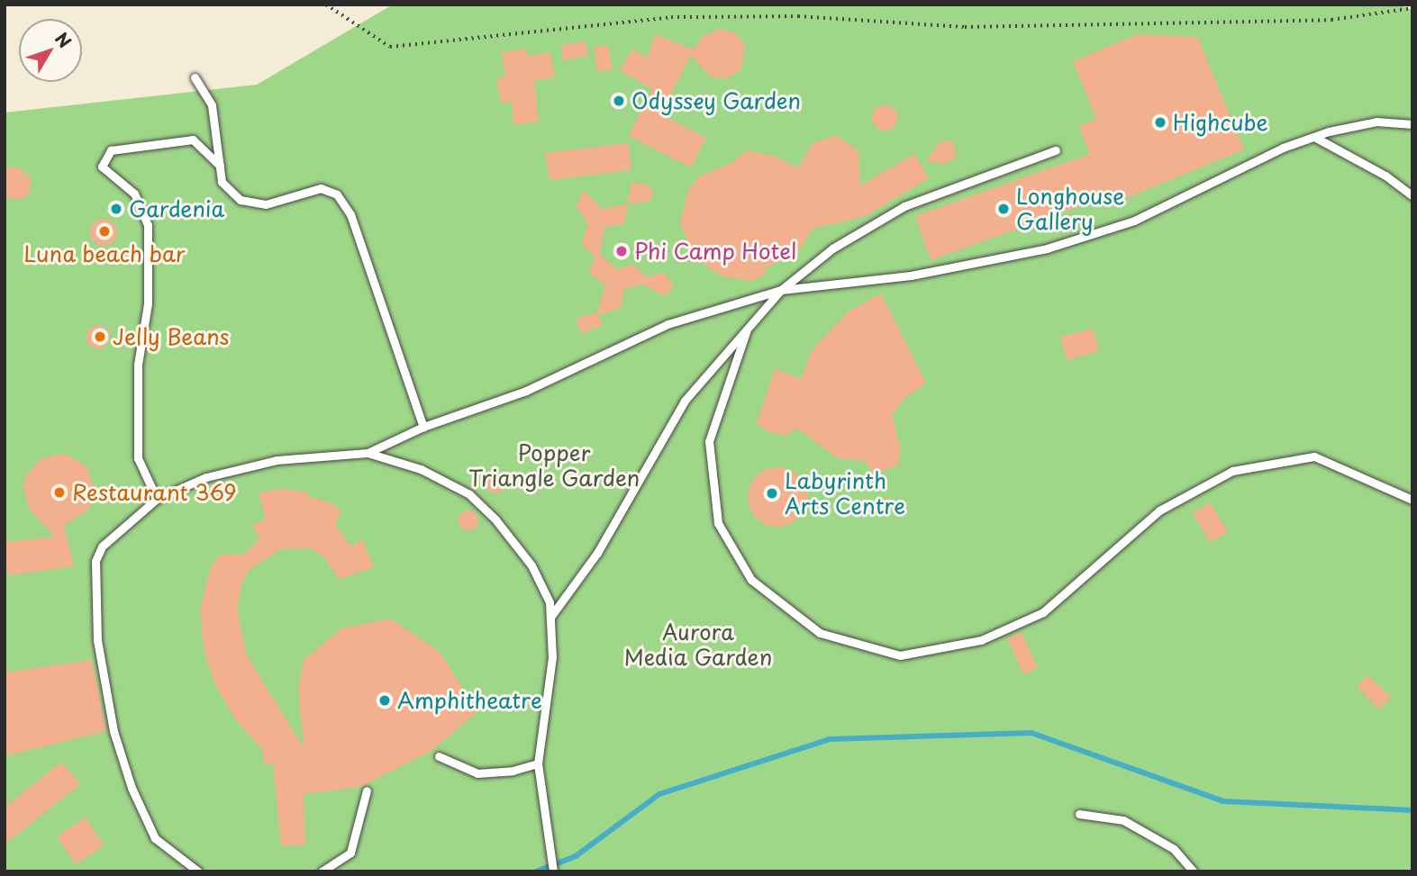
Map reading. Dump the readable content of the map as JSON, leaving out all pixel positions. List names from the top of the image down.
{
  "parks": ["Popper Triangle Garden", "Aurora Media Garden"],
  "places": [
    "Odyssey Garden",
    "Highcube",
    "Gardenia",
    "Longhouse Gallery",
    "Luna beach bar",
    "Phi Camp Hotel",
    "Jelly Beans",
    "Restaurant 369",
    "Labyrinth Arts Centre",
    "Amphitheatre"
  ],
  "north": "top right"
}
